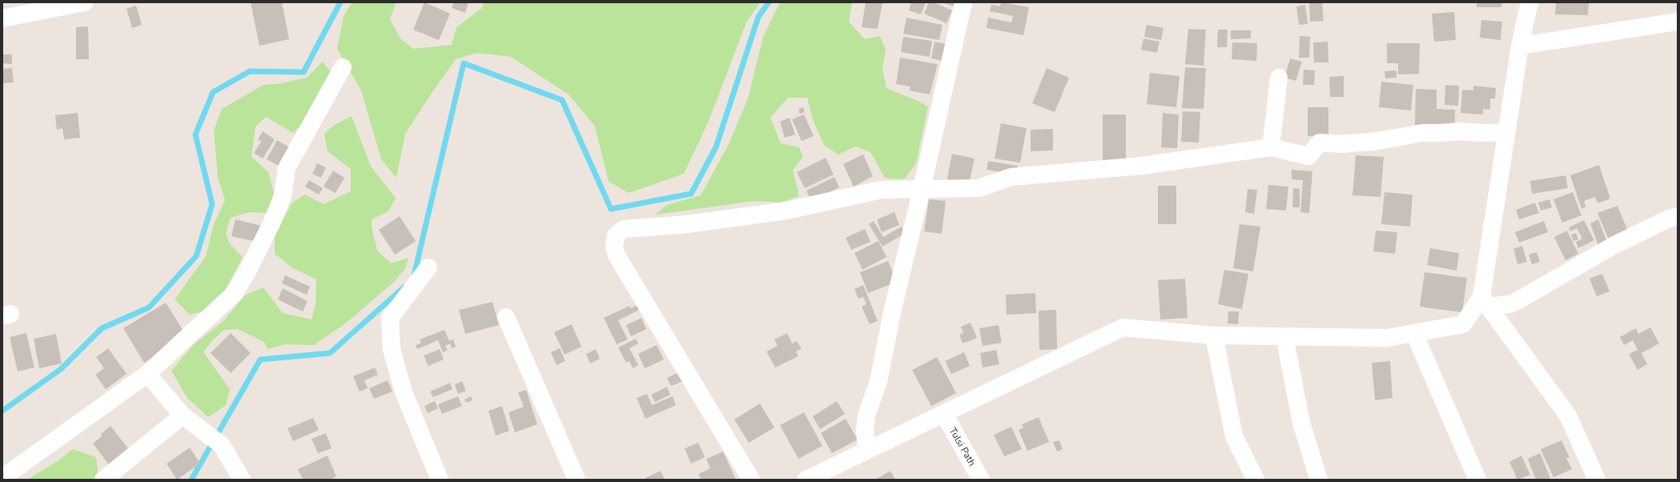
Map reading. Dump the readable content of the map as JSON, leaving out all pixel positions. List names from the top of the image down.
{
  "streets": {
    "street": ["Tulsi Path"]
  }
}
